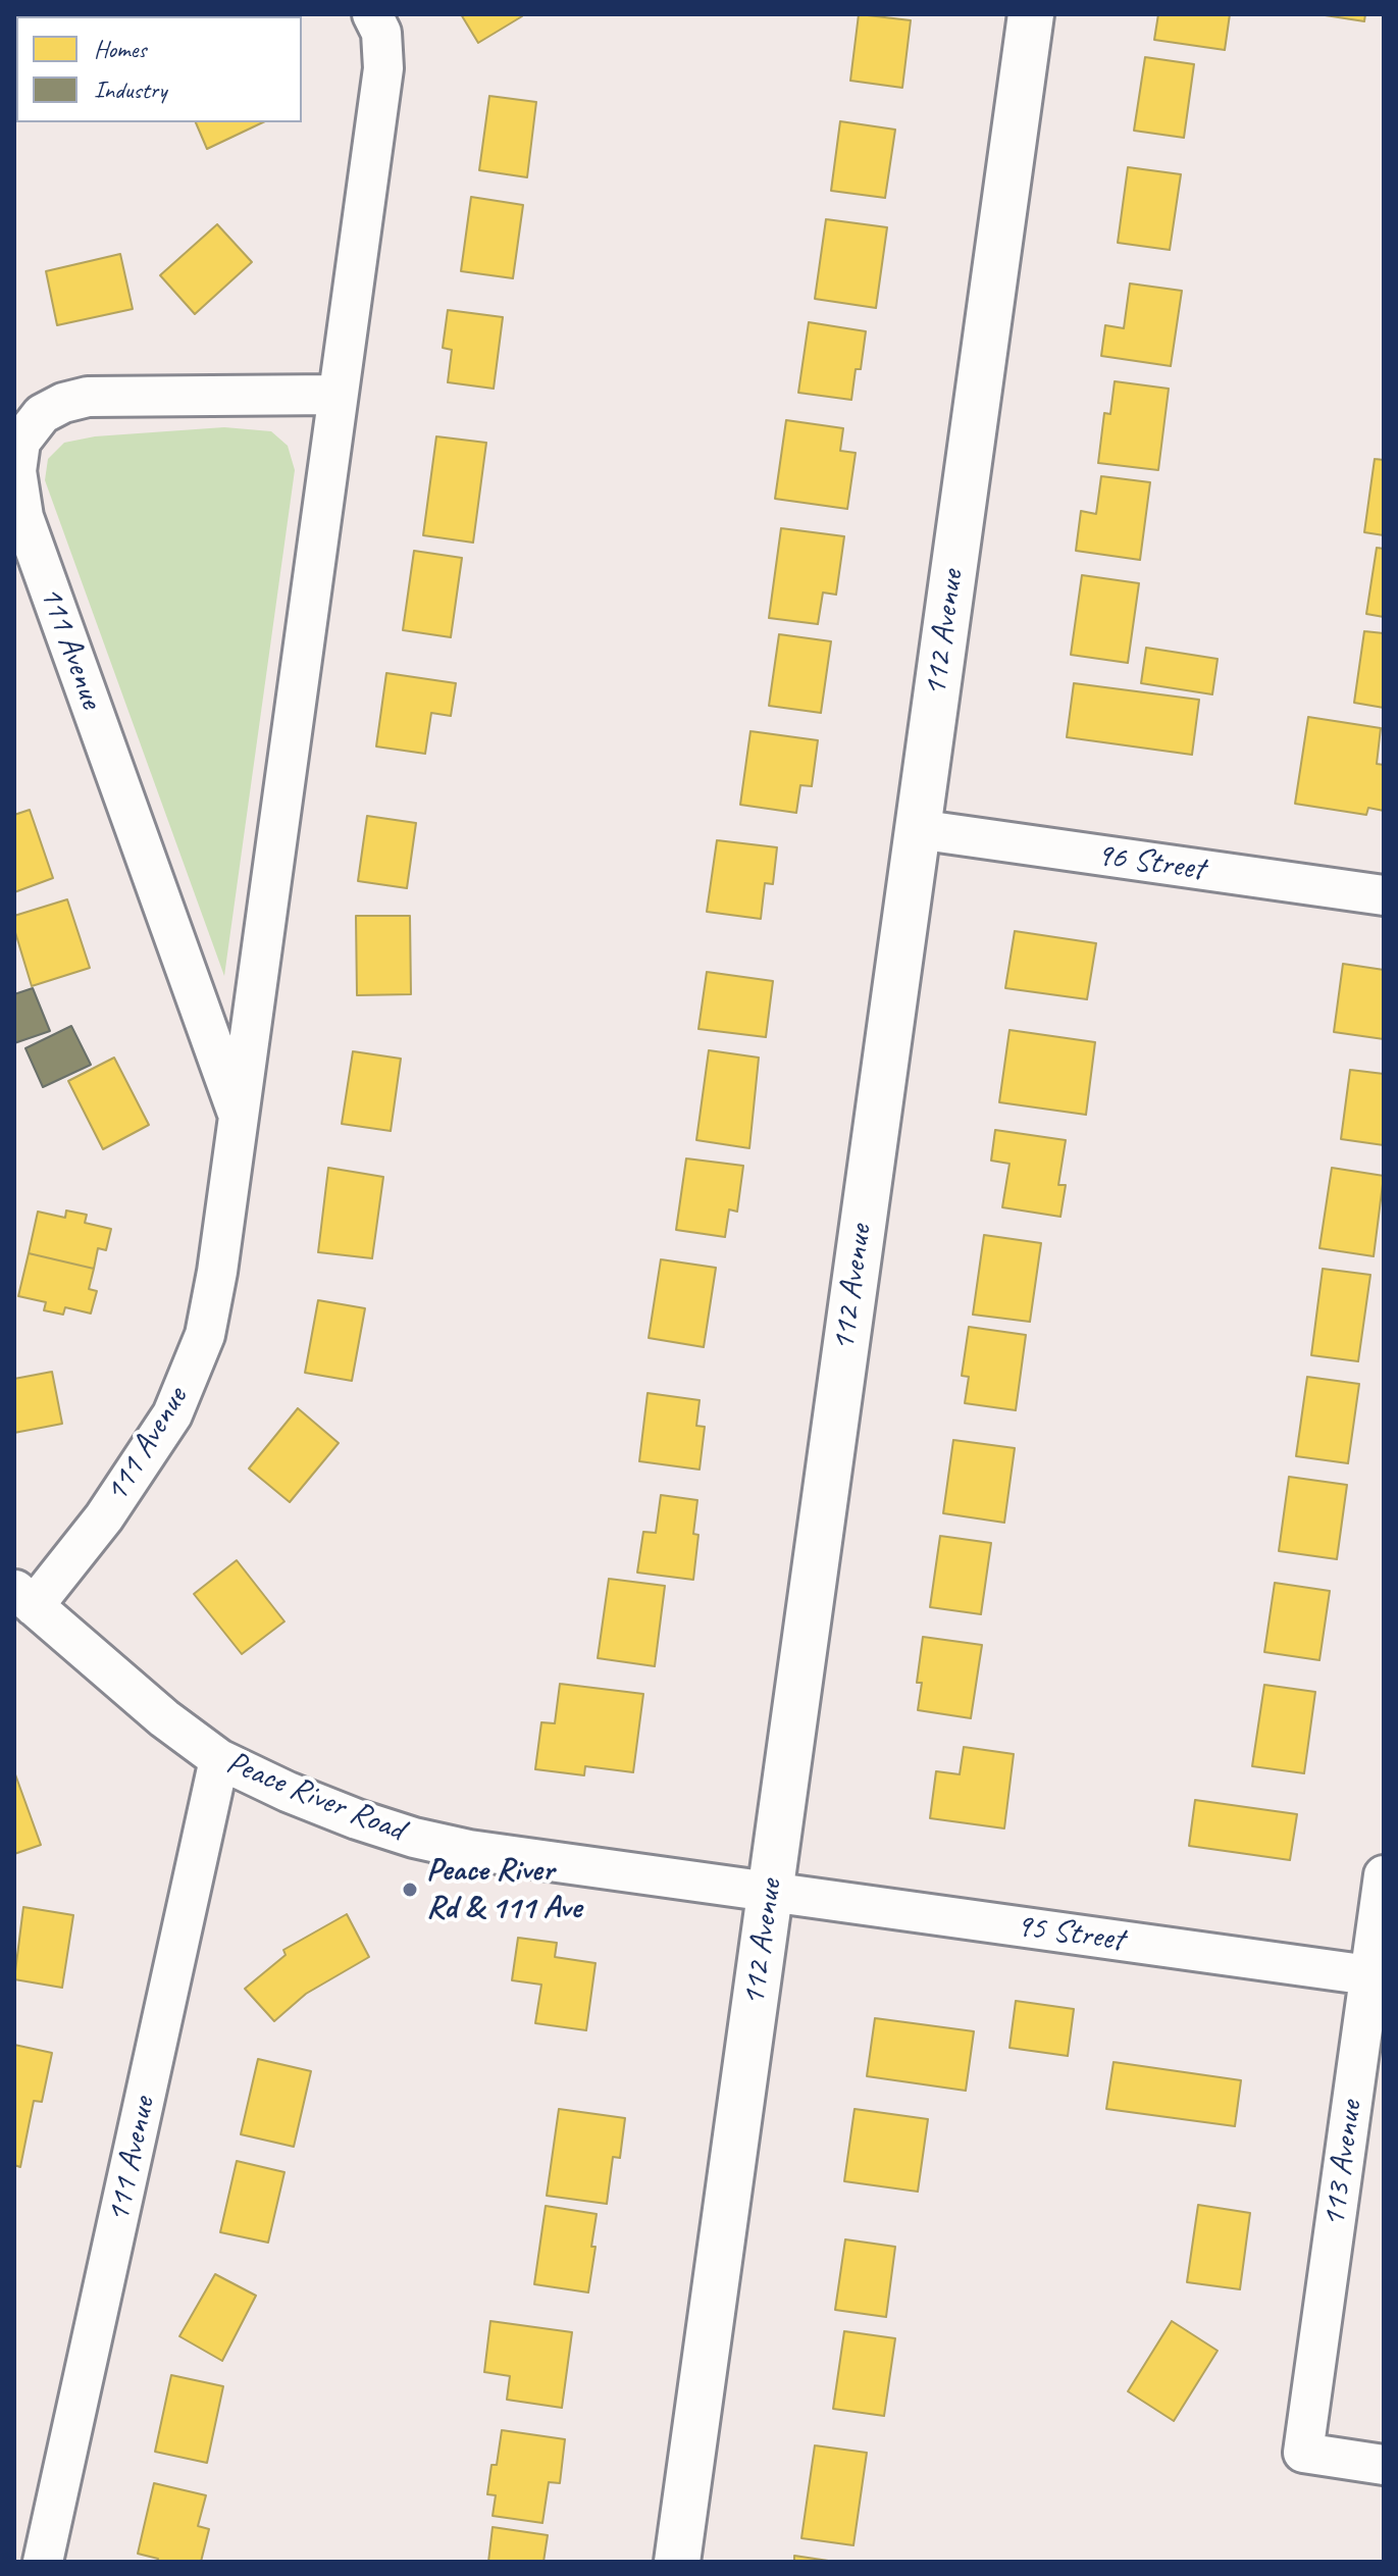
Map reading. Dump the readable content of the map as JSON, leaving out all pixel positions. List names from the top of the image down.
{
  "streets": {
    "street": [
      "112 Avenue",
      "111 Avenue",
      "96 Street",
      "Peace River Road",
      "95 Street",
      "113 Avenue"
    ]
  },
  "crossings": [
    ["112 Avenue", "96 Street"],
    ["112 Avenue", "Peace River Road"],
    ["112 Avenue", "95 Street"],
    ["111 Avenue", "Peace River Road"],
    ["Peace River Road", "95 Street"],
    ["95 Street", "113 Avenue"]
  ],
  "places": ["Peace River Rd & 111 Ave"],
  "legend": ["Homes", "Industry"]
}
